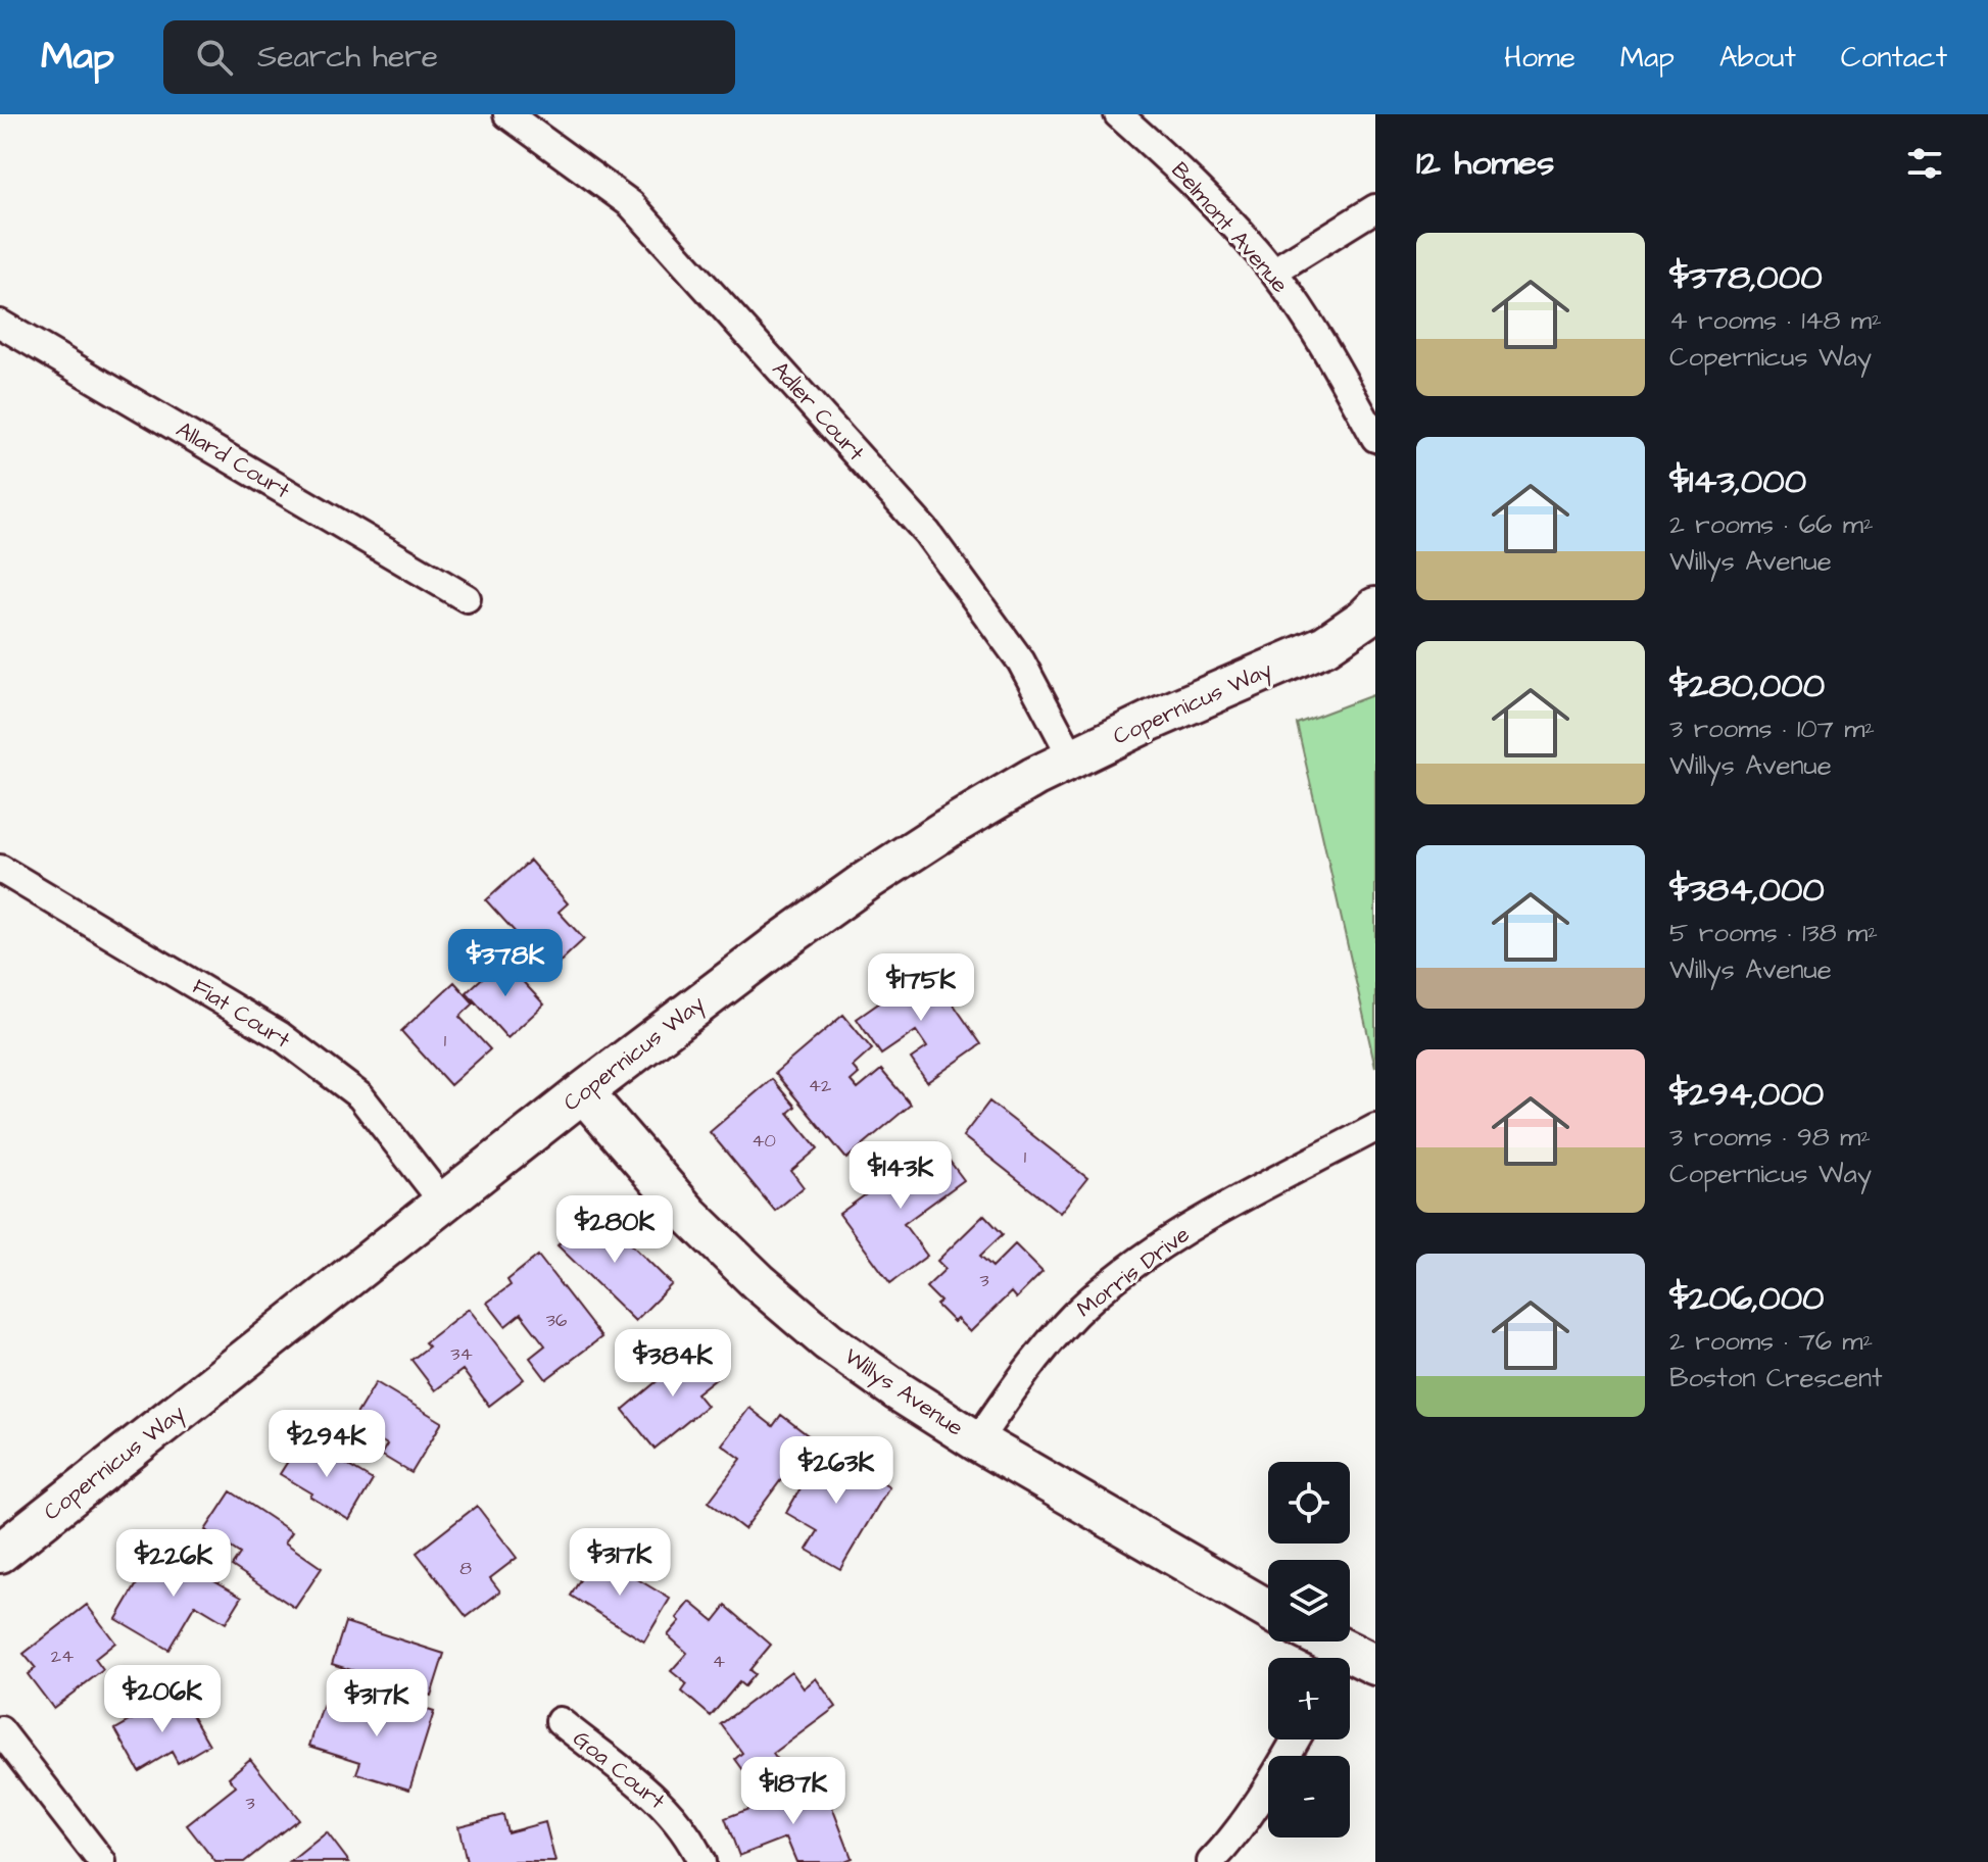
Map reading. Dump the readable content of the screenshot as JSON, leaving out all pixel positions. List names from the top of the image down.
{
  "streets": {
    "street": [
      "Belmont Avenue",
      "Adler Court",
      "Allard Court",
      "Copernicus Way",
      "Fiat Court",
      "Morris Drive",
      "Willys Avenue",
      "Goa Court"
    ]
  },
  "crossings": [
    ["Adler Court", "Copernicus Way"],
    ["Copernicus Way", "Fiat Court"],
    ["Copernicus Way", "Willys Avenue"],
    ["Morris Drive", "Willys Avenue"]
  ],
  "house_numbers": [
    "1",
    "42",
    "40",
    "1",
    "3",
    "36",
    "34",
    "8",
    "24",
    "4",
    "3"
  ],
  "page": {
    "header": "Map",
    "search": "Search here",
    "nav": [
      "Home",
      "Map",
      "About",
      "Contact"
    ],
    "heading": "12 homes",
    "list": [
      {
        "name": "$378,000",
        "note": "4 rooms · 148 m² · Copernicus Way"
      },
      {
        "name": "$143,000",
        "note": "2 rooms · 66 m² · Willys Avenue"
      },
      {
        "name": "$280,000",
        "note": "3 rooms · 107 m² · Willys Avenue"
      },
      {
        "name": "$384,000",
        "note": "5 rooms · 138 m² · Willys Avenue"
      },
      {
        "name": "$294,000",
        "note": "3 rooms · 98 m² · Copernicus Way"
      },
      {
        "name": "$206,000",
        "note": "2 rooms · 76 m² · Boston Crescent"
      }
    ],
    "price": [
      "$378K",
      "$175K",
      "$143K",
      "$280K",
      "$384K",
      "$294K",
      "$263K",
      "$317K",
      "$226K",
      "$206K",
      "$317K",
      "$187K"
    ],
    "map_buttons": ["+", "−"]
  }
}
